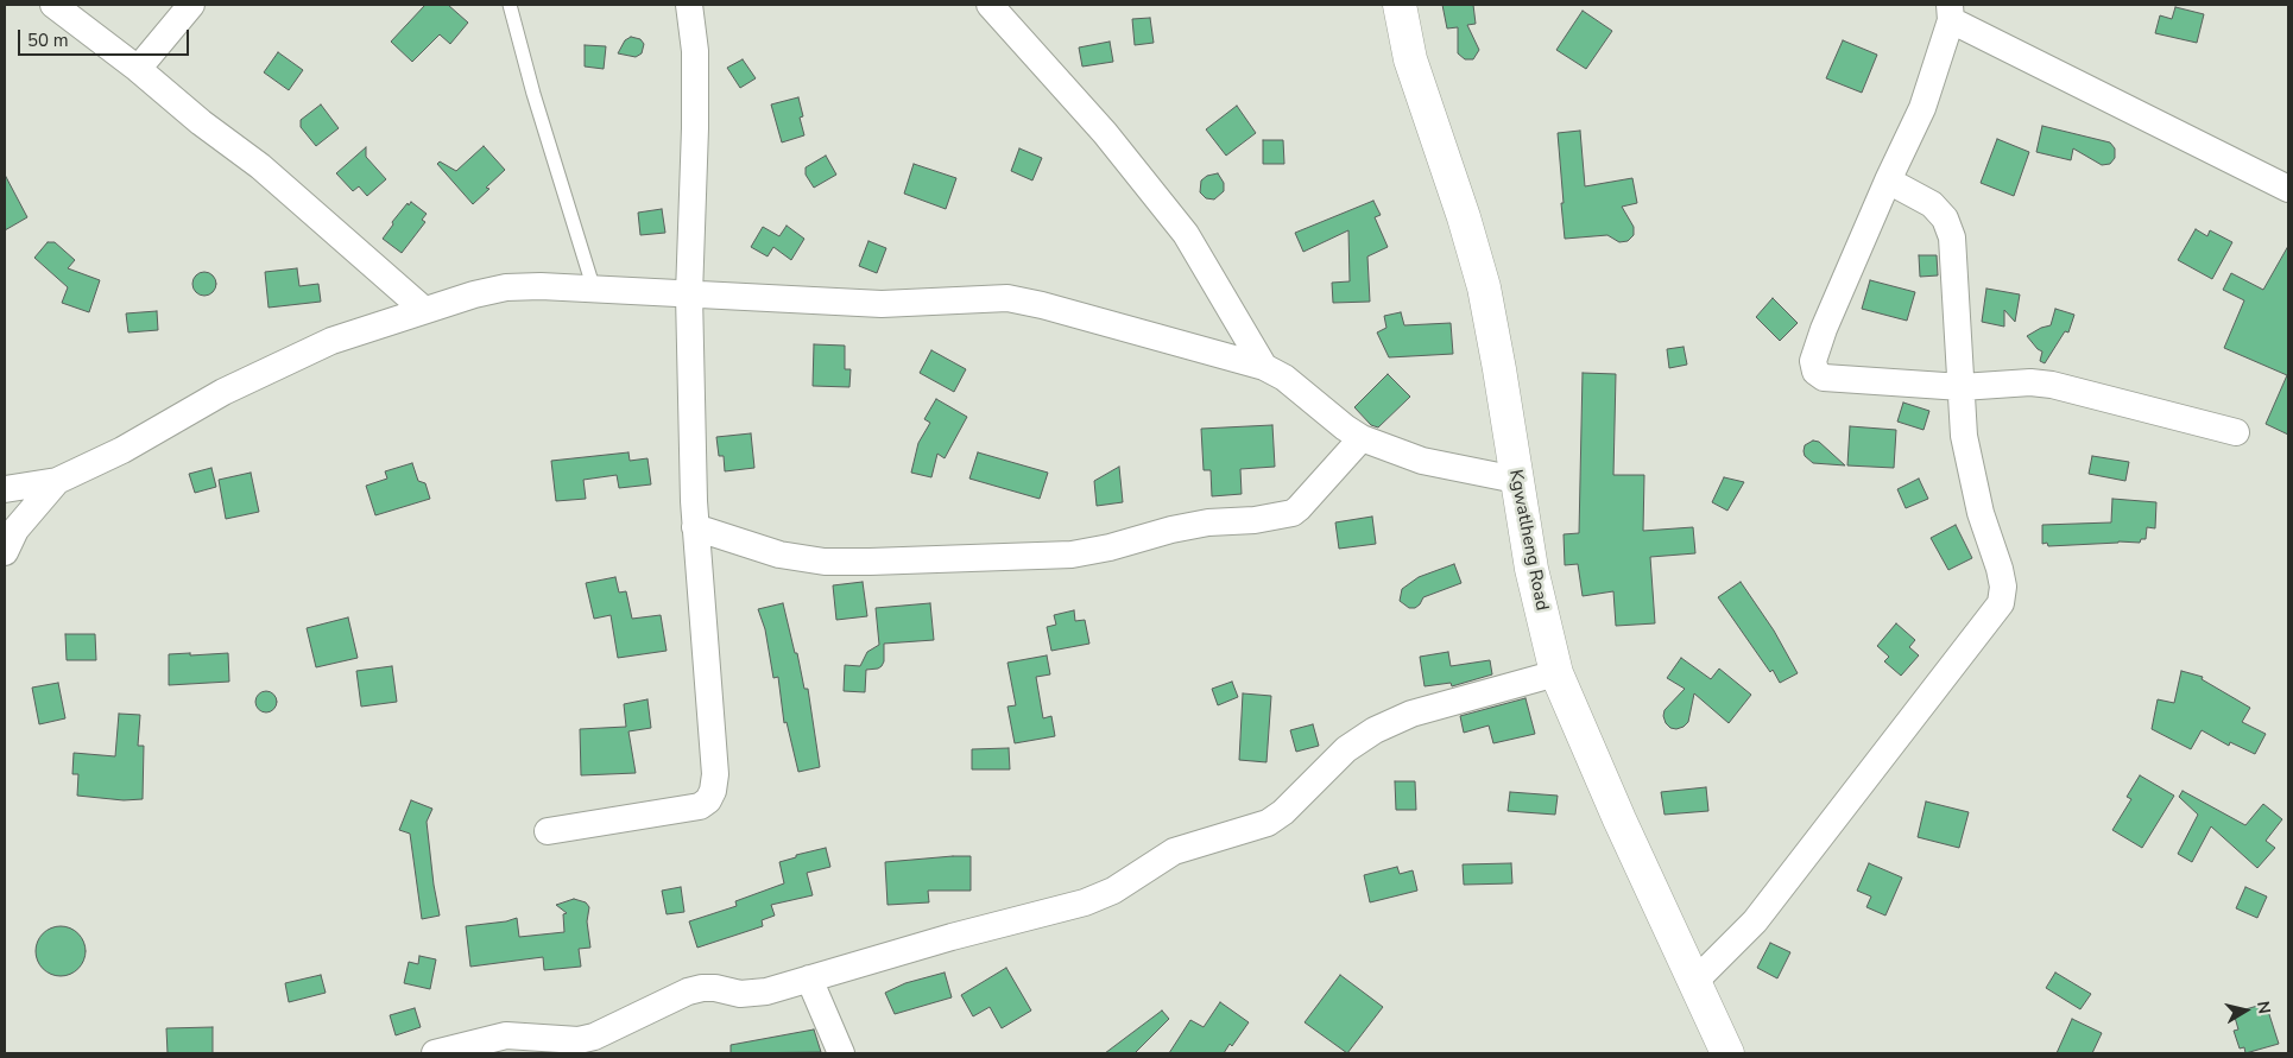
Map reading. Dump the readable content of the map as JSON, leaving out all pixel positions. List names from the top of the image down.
{
  "streets": {
    "street": ["Kgwatlheng Road"]
  },
  "scale_bar": "50 m",
  "north": "right"
}
